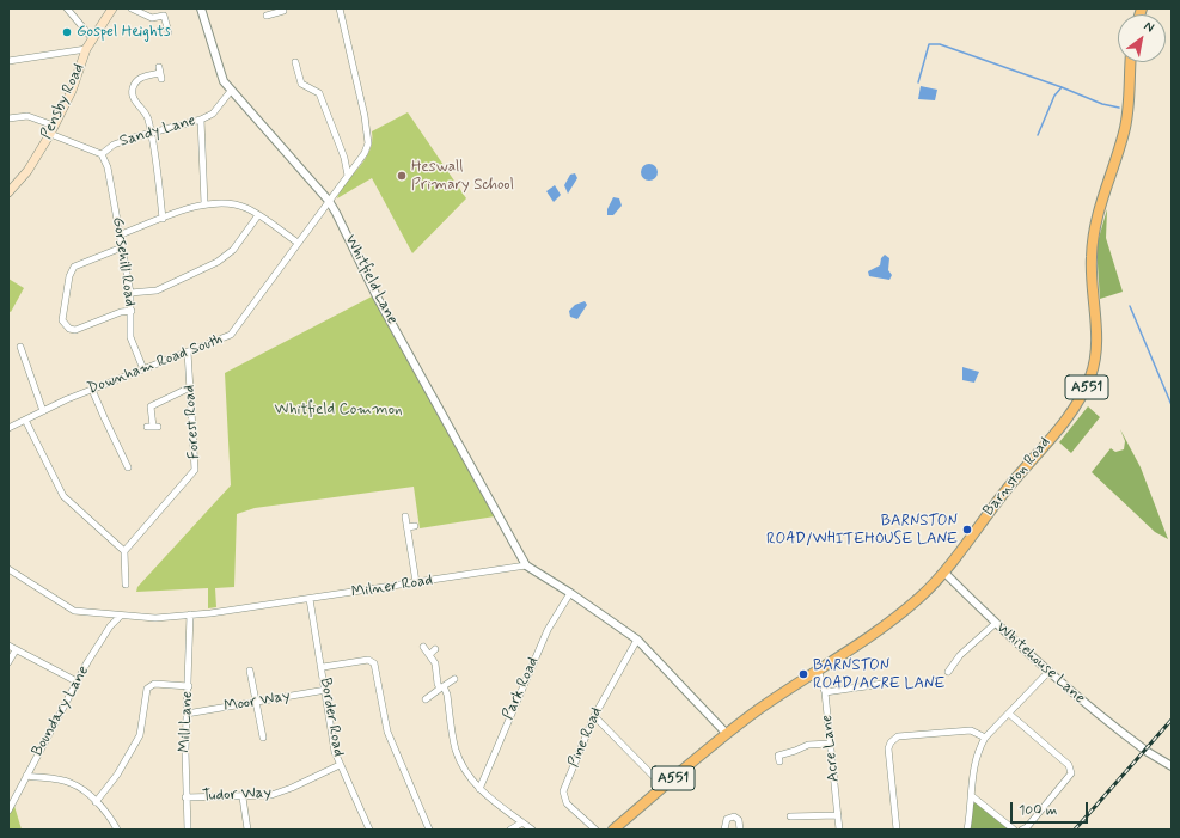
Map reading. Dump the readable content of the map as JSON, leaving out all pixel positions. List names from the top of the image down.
{
  "streets": {
    "main road": ["Pensby Road", "A551", "Barnston Road"],
    "street": [
      "Sandy Lane",
      "Gorsehill Road",
      "Whitfield Lane",
      "Downham Road South",
      "Forest Road",
      "Milner Road",
      "Whitehouse Lane",
      "Park Road",
      "Moor Way",
      "Boundary Lane",
      "Border Road",
      "Mill Lane",
      "Pine Road",
      "Acre Lane",
      "Tudor Way"
    ]
  },
  "crossings": [
    ["Pensby Road", "Sandy Lane"],
    ["Sandy Lane", "Gorsehill Road"],
    ["Sandy Lane", "Whitfield Lane"],
    ["Gorsehill Road", "Downham Road South"],
    ["Whitfield Lane", "Downham Road South"],
    ["Whitfield Lane", "Milner Road"],
    ["Downham Road South", "Forest Road"],
    ["Barnston Road", "Whitehouse Lane"],
    ["Barnston Road", "Acre Lane"],
    ["Milner Road", "Boundary Lane"],
    ["Milner Road", "Border Road"],
    ["Milner Road", "Mill Lane"],
    ["Moor Way", "Border Road"],
    ["Moor Way", "Mill Lane"],
    ["Border Road", "Tudor Way"],
    ["Mill Lane", "Tudor Way"]
  ],
  "parks": ["Whitfield Common"],
  "places": [
    "Gospel Heights",
    "Heswall Primary School",
    "BARNSTON ROAD/WHITEHOUSE LANE",
    "BARNSTON ROAD/ACRE LANE"
  ],
  "scale_bar": "100 m",
  "north": "top right"
}
